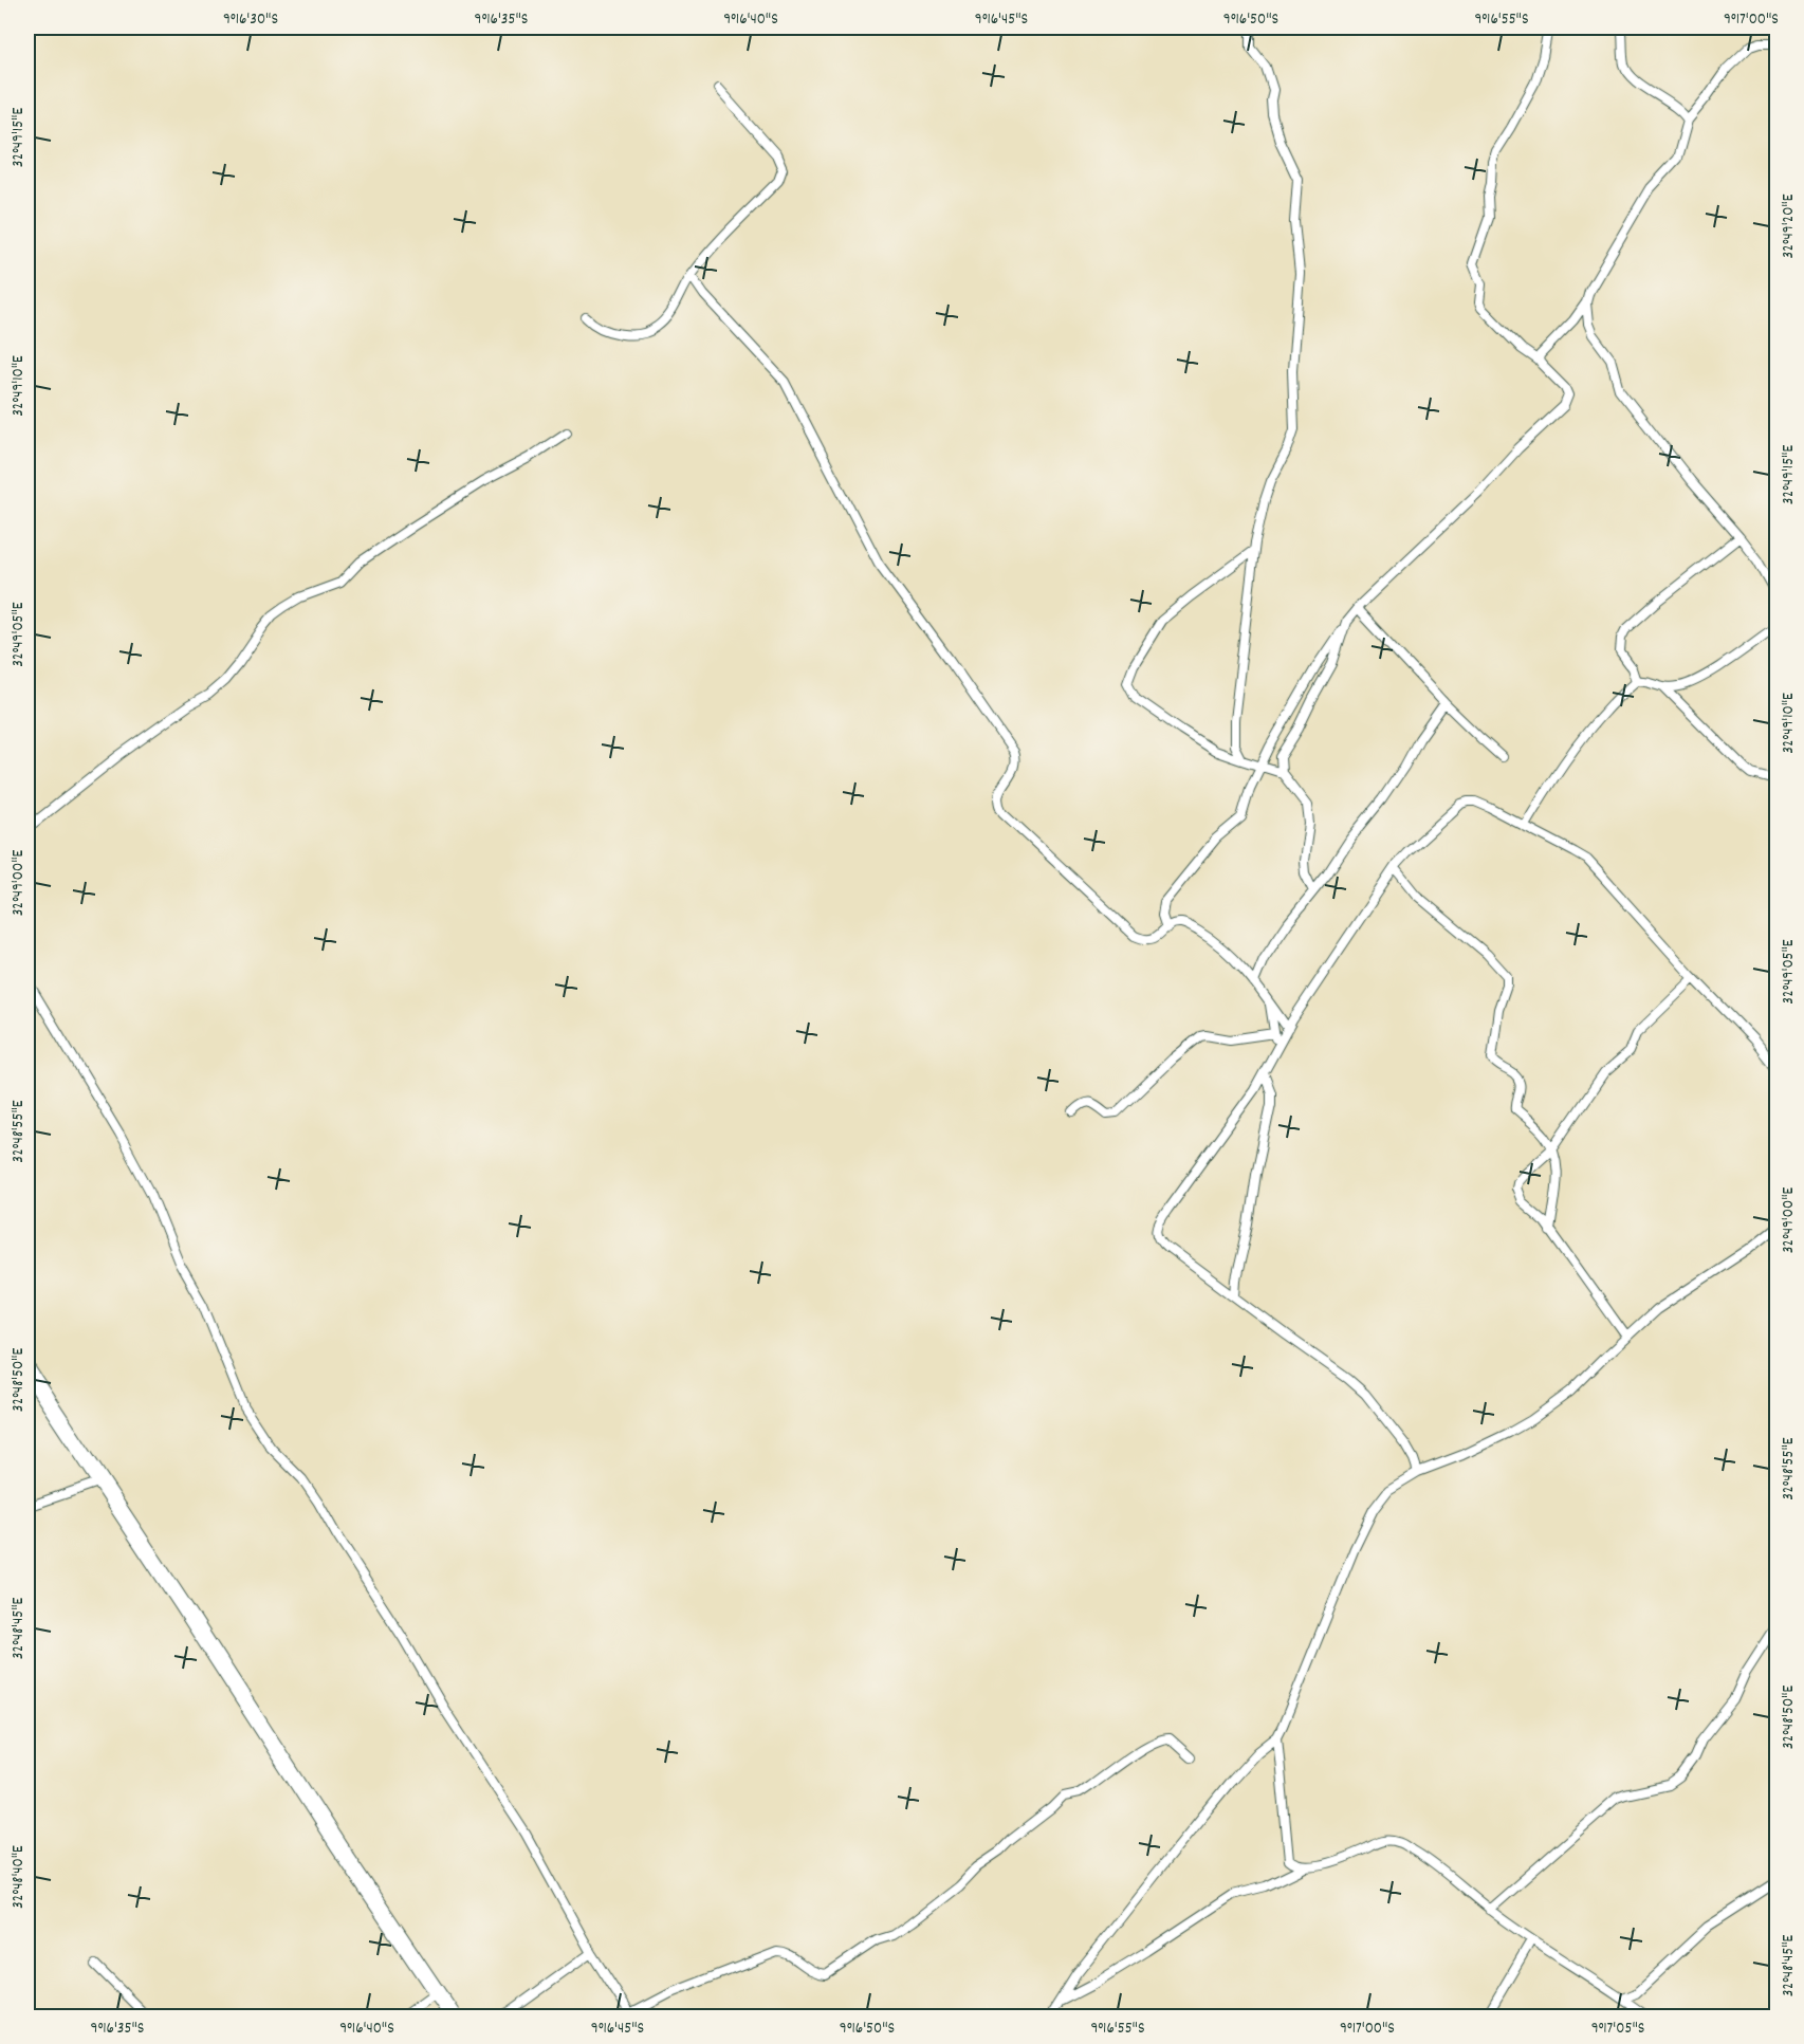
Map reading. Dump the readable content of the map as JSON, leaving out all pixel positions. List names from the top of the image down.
{
  "coordinates": [
    "9°16'30\"S",
    "9°16'35\"S",
    "9°16'40\"S",
    "9°16'45\"S",
    "9°16'50\"S",
    "9°16'55\"S",
    "9°17'00\"S",
    "32°49'15\"E",
    "32°49'20\"E",
    "32°49'10\"E",
    "32°49'05\"E",
    "32°49'00\"E",
    "32°48'55\"E",
    "32°48'50\"E",
    "32°48'45\"E",
    "32°48'40\"E",
    "9°17'05\"S"
  ]
}
